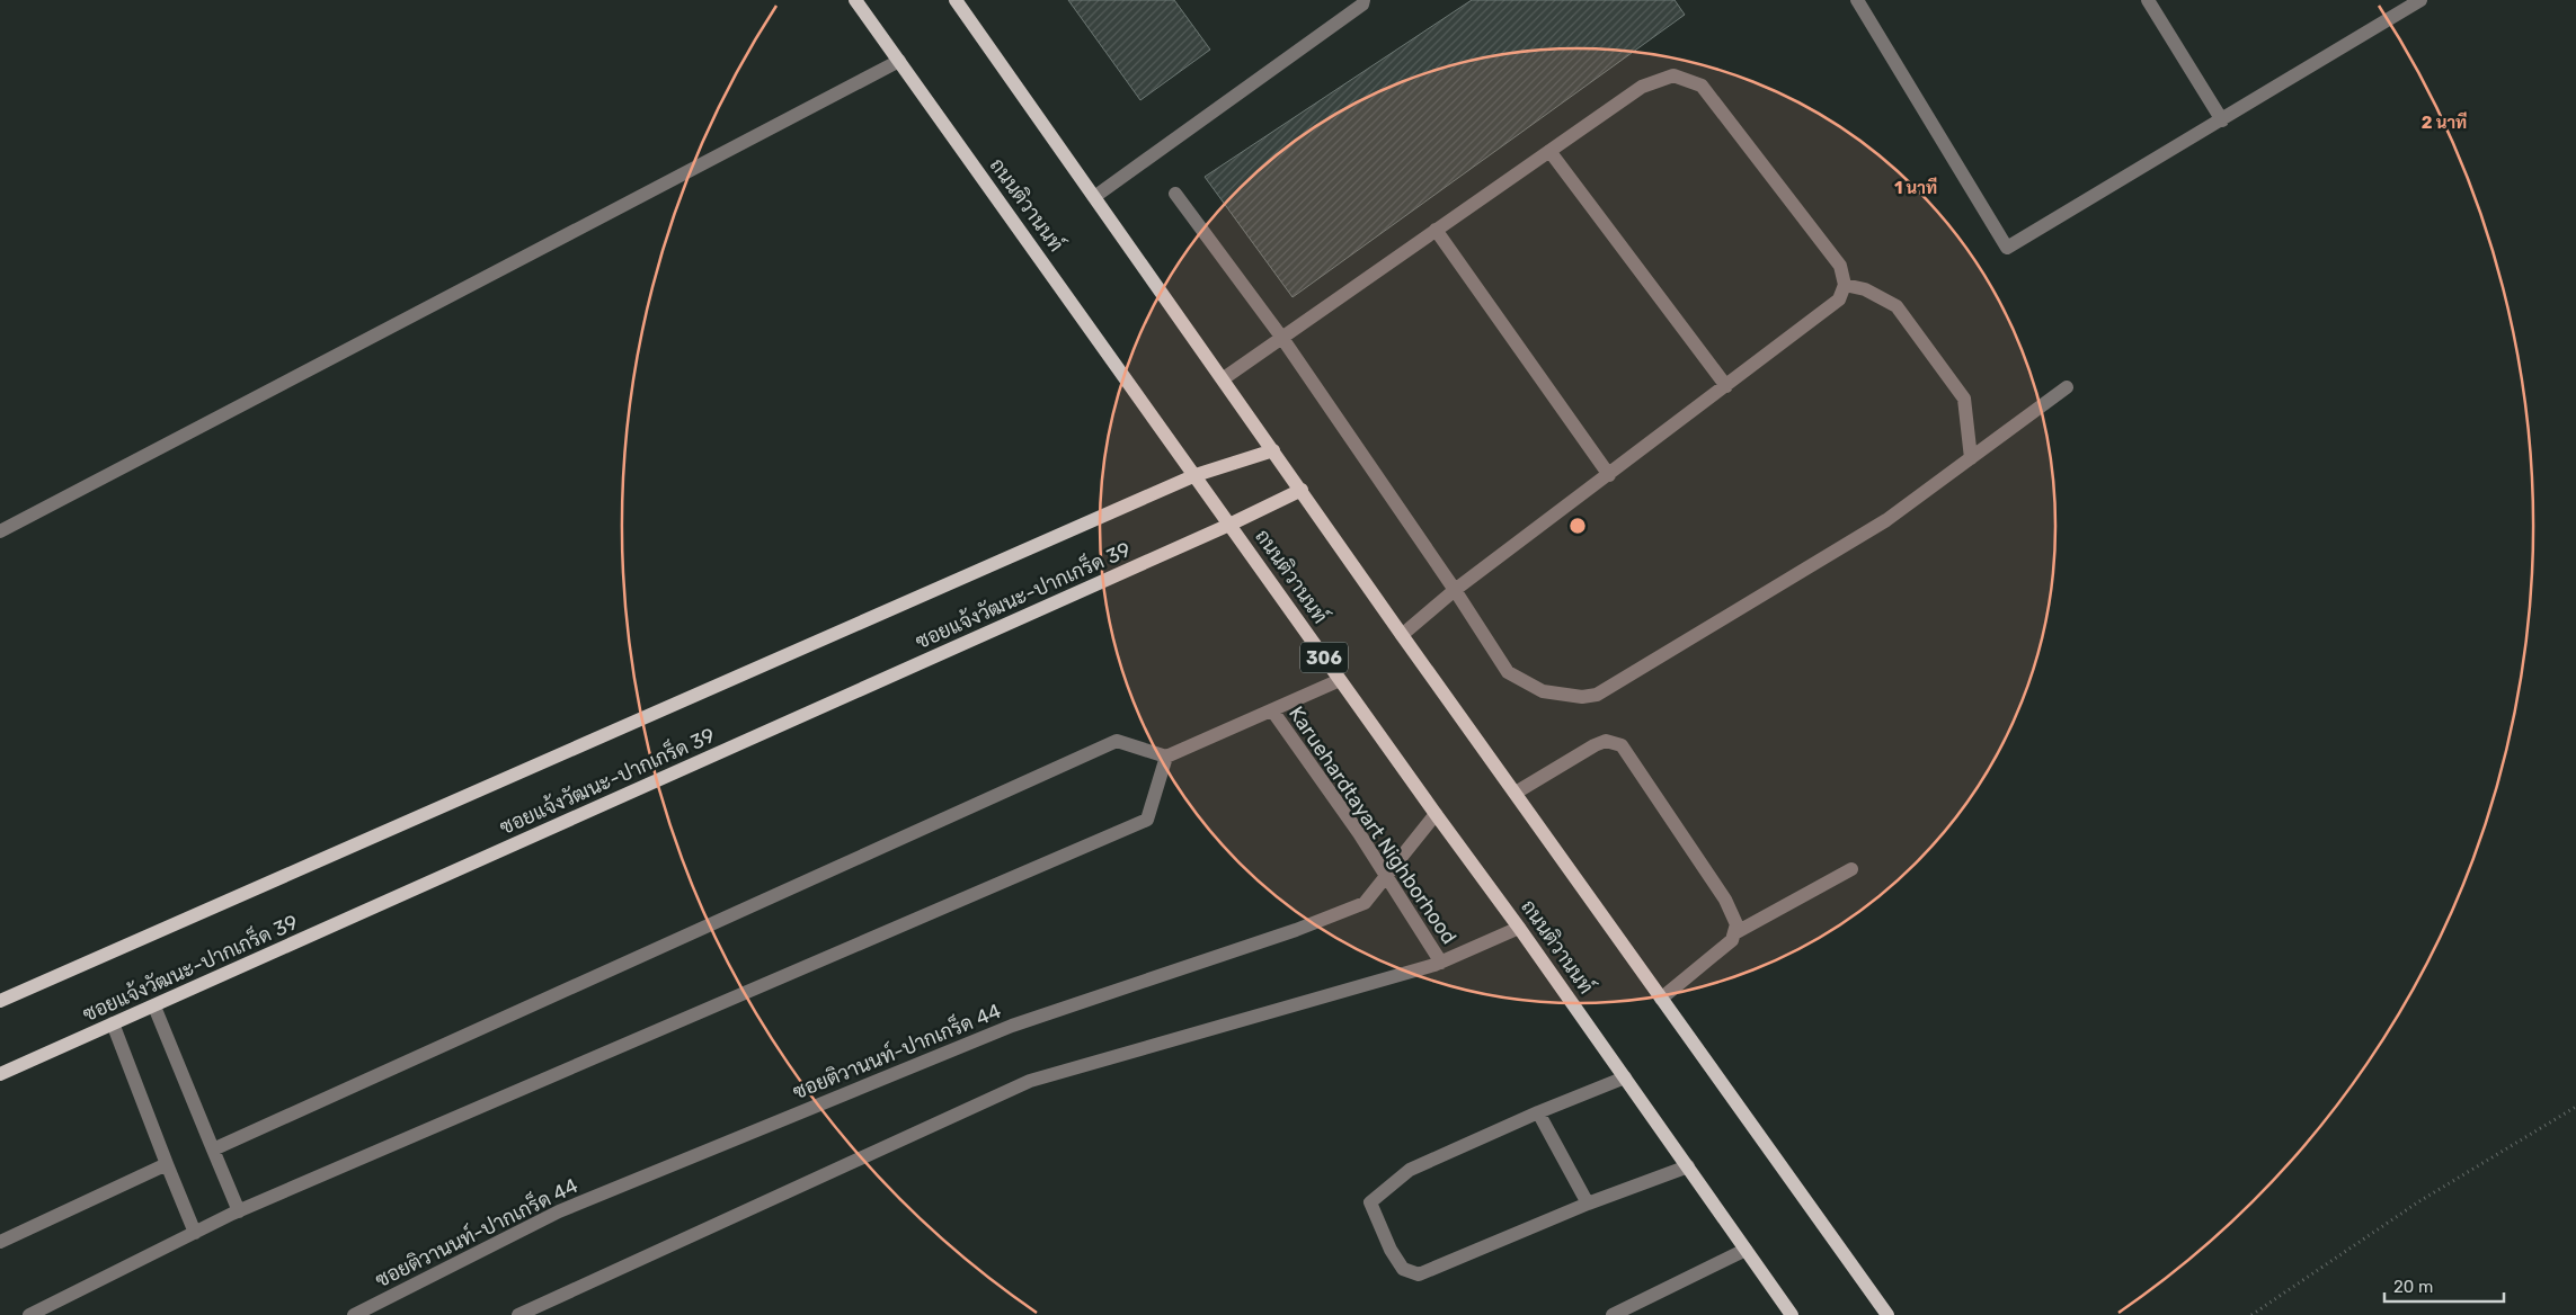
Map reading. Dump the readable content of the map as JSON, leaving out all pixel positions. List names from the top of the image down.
{
  "streets": {
    "main road": ["ถนนติวานนท์", "ซอยแจ้งวัฒนะ-ปากเกร็ด 39", "306"],
    "street": ["Karuehardtayart Nighborhood", "ซอยติวานนท์-ปากเกร็ด 44"]
  },
  "crossings": [
    ["ถนนติวานนท์", "ซอยแจ้งวัฒนะ-ปากเกร็ด 39"],
    ["ถนนติวานนท์", "ซอยติวานนท์-ปากเกร็ด 44"],
    ["Karuehardtayart Nighborhood", "ซอยติวานนท์-ปากเกร็ด 44"]
  ],
  "scale_bar": "20 m",
  "rings": ["2 นาที", "1 นาที"]
}
